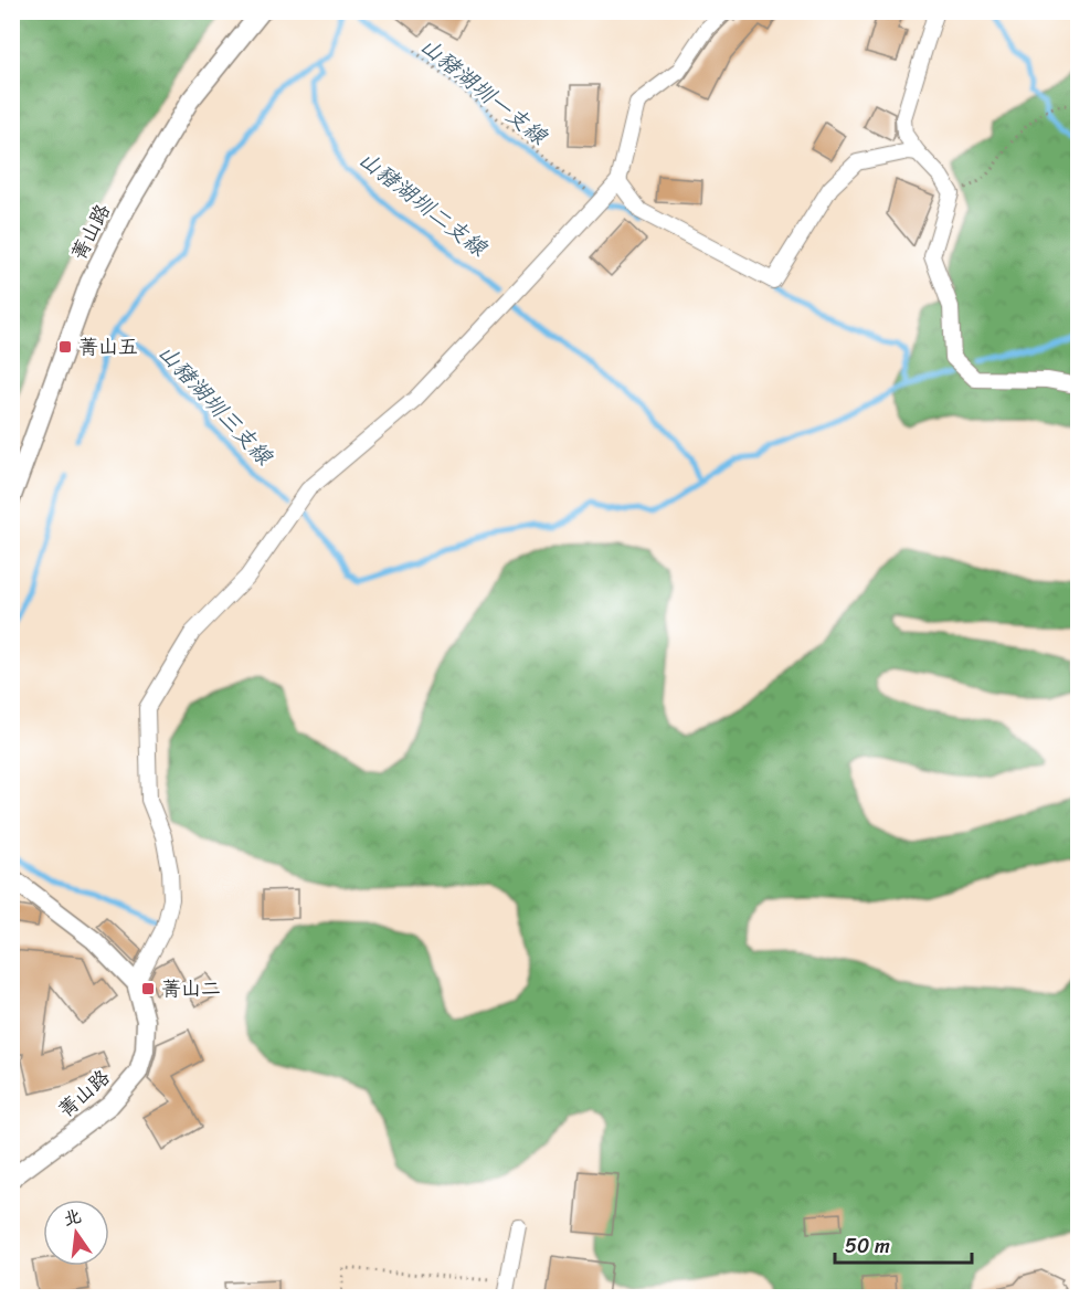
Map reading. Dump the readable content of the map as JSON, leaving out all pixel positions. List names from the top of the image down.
{
  "streets": {
    "street": ["菁山路"]
  },
  "water": ["山豬湖圳一支線", "山豬湖圳二支線", "山豬湖圳三支線"],
  "places": {
    "transit": ["菁山五", "菁山二"]
  },
  "scale_bar": "50 m",
  "north": "top"
}
